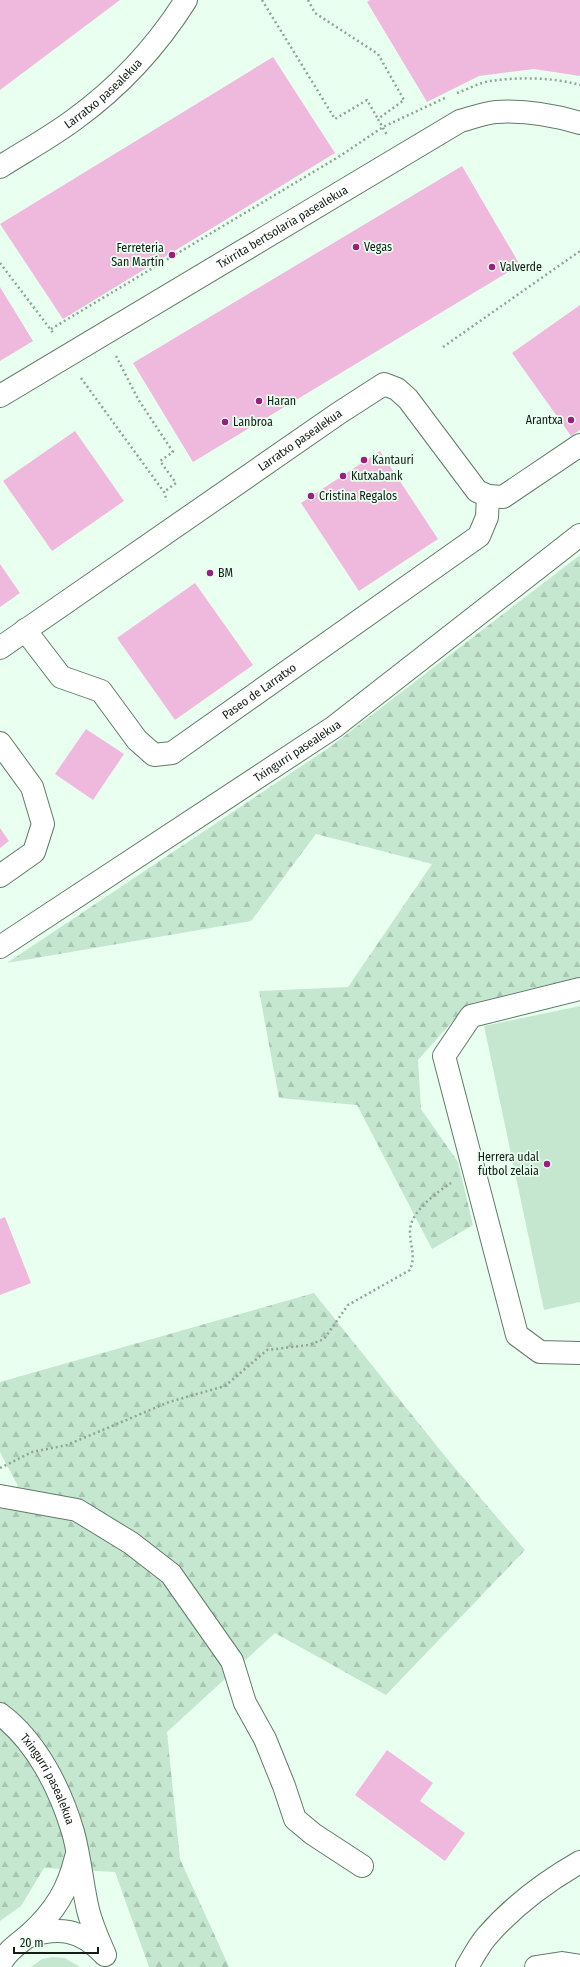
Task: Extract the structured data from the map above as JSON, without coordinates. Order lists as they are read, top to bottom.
{
  "streets": {
    "main road": [
      "Larratxo pasealekua",
      "Txirrita bertsolaria pasealekua",
      "Paseo de Larratxo",
      "Txingurri pasealekua"
    ]
  },
  "crossings": [
    ["Larratxo pasealekua", "Paseo de Larratxo"]
  ],
  "places": [
    "Vegas",
    "Ferreteria San Martín",
    "Valverde",
    "Haran",
    "Arantxa",
    "Lanbroa",
    "Kantauri",
    "Kutxabank",
    "Cristina Regalos",
    "BM",
    "Herrera udal futbol zelaia"
  ],
  "scale_bar": "20 m"
}
